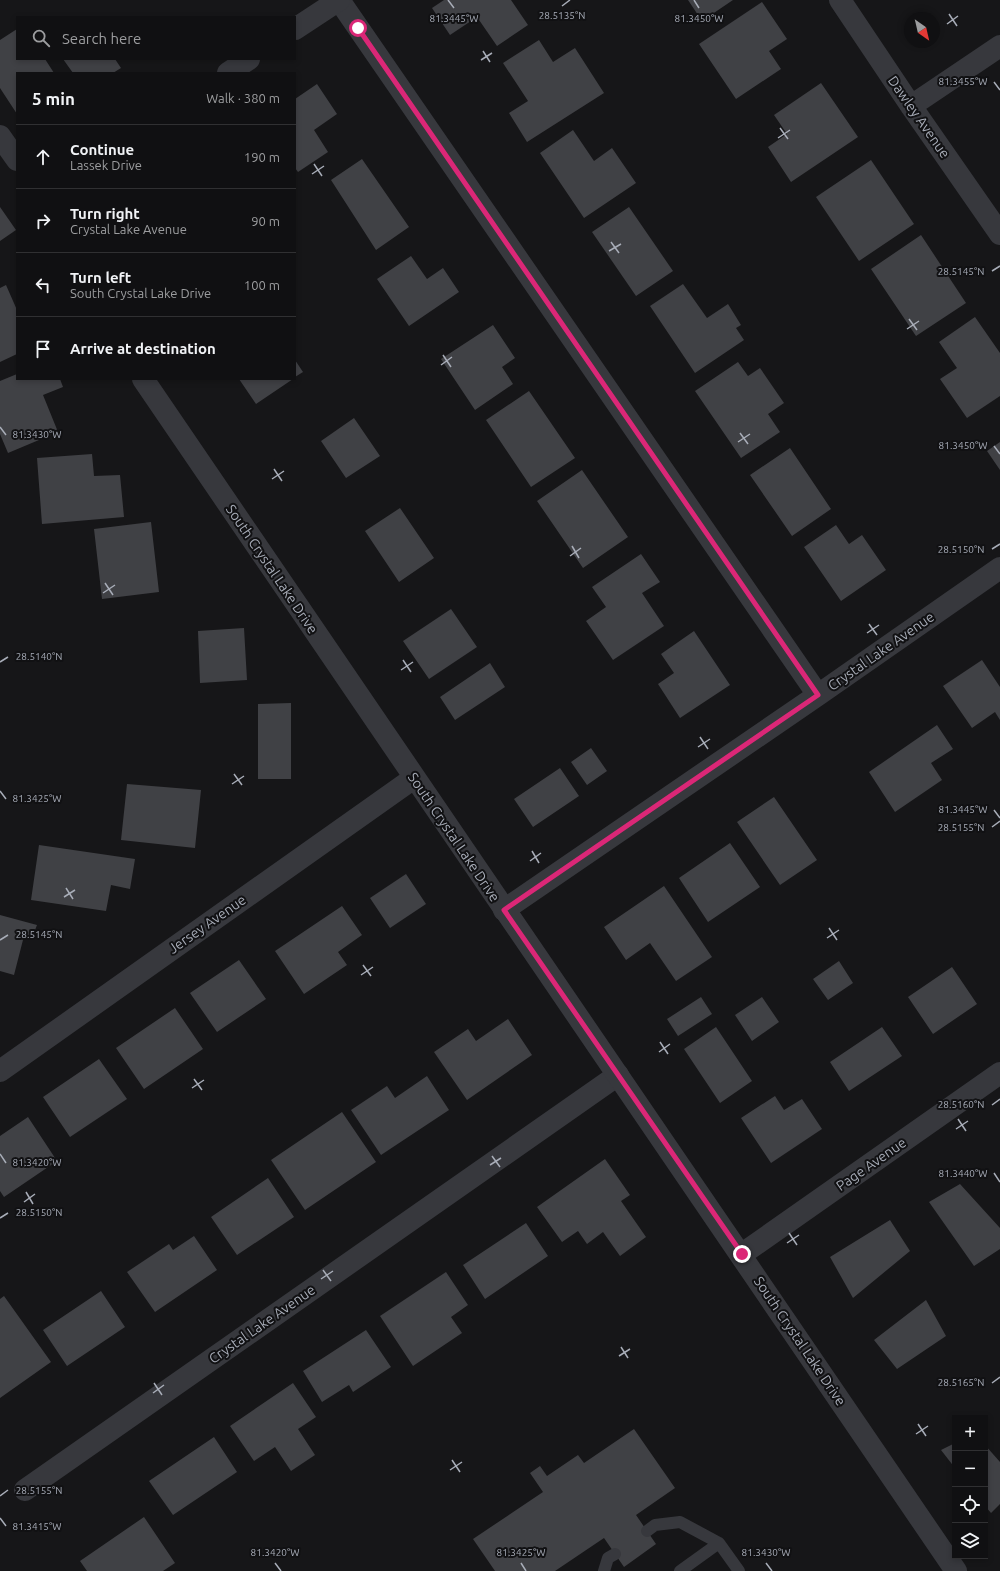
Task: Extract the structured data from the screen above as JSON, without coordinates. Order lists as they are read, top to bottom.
{
  "streets": {
    "street": [
      "Dawley Avenue",
      "South Crystal Lake Drive",
      "Crystal Lake Avenue",
      "Jersey Avenue",
      "Page Avenue"
    ]
  },
  "crossings": [
    ["South Crystal Lake Drive", "Crystal Lake Avenue"],
    ["South Crystal Lake Drive", "Jersey Avenue"],
    ["South Crystal Lake Drive", "Page Avenue"]
  ],
  "north": "bottom right",
  "page": {
    "search": "Search here",
    "heading": ["5 min", "Walk · 380 m"],
    "list": [
      ["Continue", "Lassek Drive", "190 m"],
      ["Turn right", "Crystal Lake Avenue", "90 m"],
      ["Turn left", "South Crystal Lake Drive", "100 m"],
      "Arrive at destination"
    ],
    "map_buttons": ["+", "−"]
  },
  "coordinates": [
    "28.5135°N",
    "81.3445°W",
    "81.3450°W",
    "81.3455°W",
    "28.5145°N",
    "81.3430°W",
    "28.5150°N",
    "28.5140°N",
    "81.3425°W",
    "28.5155°N",
    "28.5160°N",
    "81.3420°W",
    "81.3440°W",
    "28.5165°N",
    "81.3415°W"
  ]
}
